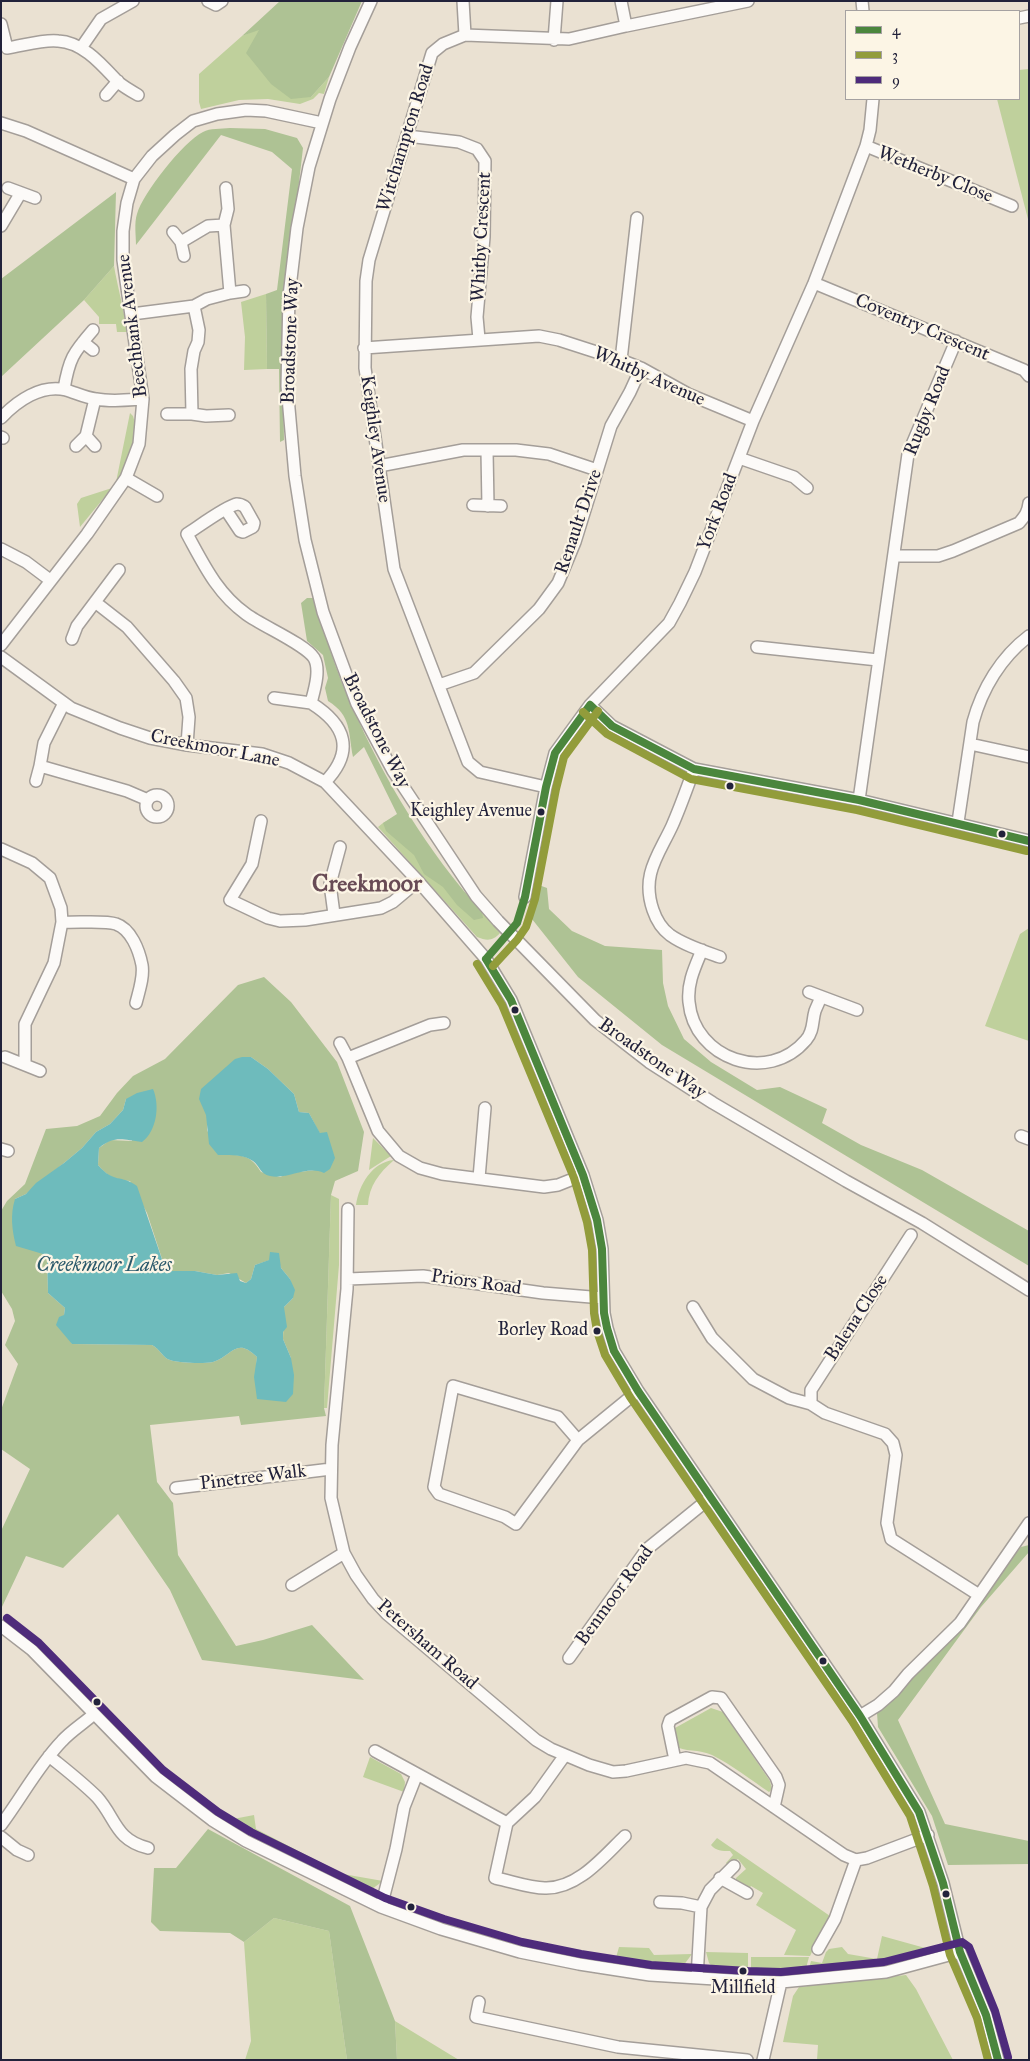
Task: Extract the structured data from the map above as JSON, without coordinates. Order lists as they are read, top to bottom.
{
  "streets": {
    "street": [
      "Witchampton Road",
      "Wetherby Close",
      "Whitby Crescent",
      "Beechbank Avenue",
      "Coventry Crescent",
      "Broadstone Way",
      "Whitby Avenue",
      "Rugby Road",
      "Keighley Avenue",
      "York Road",
      "Renault Drive",
      "Creekmoor Lane",
      "Priors Road",
      "Balena Close",
      "Pinetree Walk",
      "Benmoor Road",
      "Petersham Road"
    ]
  },
  "crossings": [
    ["Witchampton Road", "Whitby Crescent"],
    ["Witchampton Road", "Whitby Avenue"],
    ["Witchampton Road", "Keighley Avenue"],
    ["Wetherby Close", "York Road"],
    ["Whitby Crescent", "Whitby Avenue"],
    ["Beechbank Avenue", "Broadstone Way"],
    ["Coventry Crescent", "Rugby Road"],
    ["Coventry Crescent", "York Road"],
    ["Whitby Avenue", "Keighley Avenue"],
    ["Whitby Avenue", "York Road"],
    ["Whitby Avenue", "Renault Drive"],
    ["Keighley Avenue", "York Road"],
    ["Keighley Avenue", "Renault Drive"],
    ["Creekmoor Lane", "Priors Road"],
    ["Creekmoor Lane", "Benmoor Road"],
    ["Priors Road", "Petersham Road"],
    ["Pinetree Walk", "Petersham Road"]
  ],
  "districts": ["Creekmoor"],
  "water": ["Creekmoor Lakes"],
  "places": ["Keighley Avenue", "Borley Road", "Millfield"],
  "lines": ["transit line 4", "transit line 3", "transit line 9"],
  "legend": ["4", "3", "9"]
}
